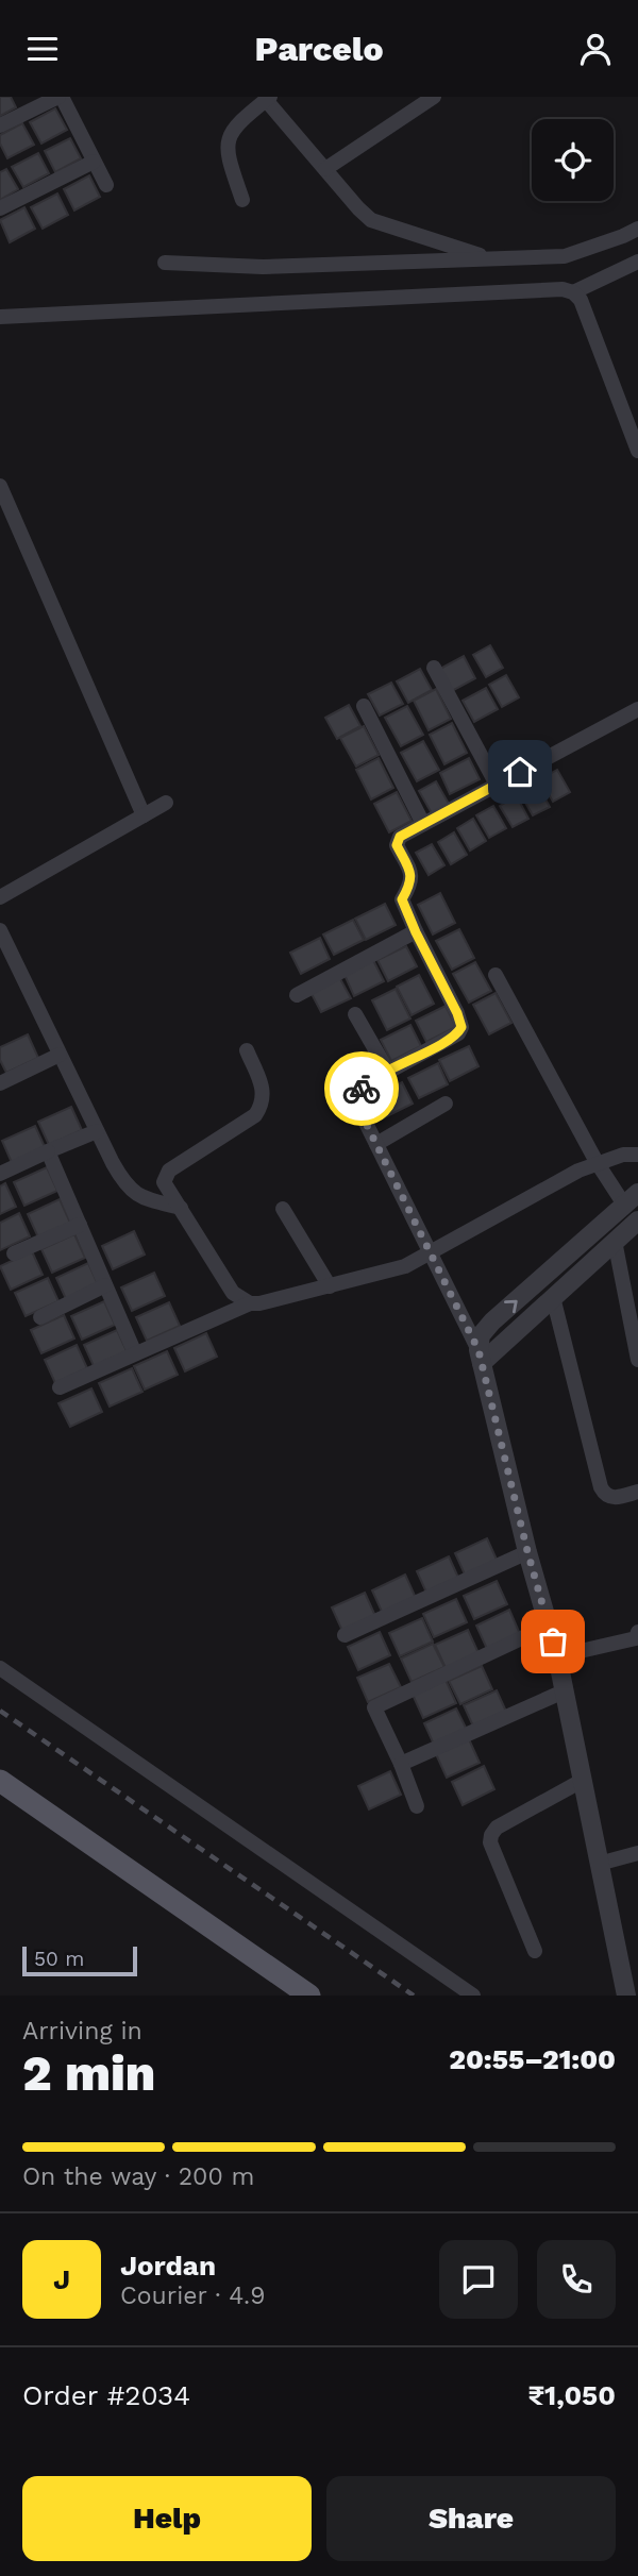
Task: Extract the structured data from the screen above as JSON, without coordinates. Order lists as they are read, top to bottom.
{
  "scale_bar": "50 m",
  "page": {
    "header": "Parcelo",
    "scale": "50 m",
    "heading": ["2 min", "Arriving in", "20:55–21:00"],
    "panel": [
      "Jordan",
      "Courier · 4.9",
      "Order #2034",
      "₹1,050"
    ],
    "bar": "On the way · 200 m",
    "round": "J",
    "buttons": ["Help", "Share"]
  }
}
